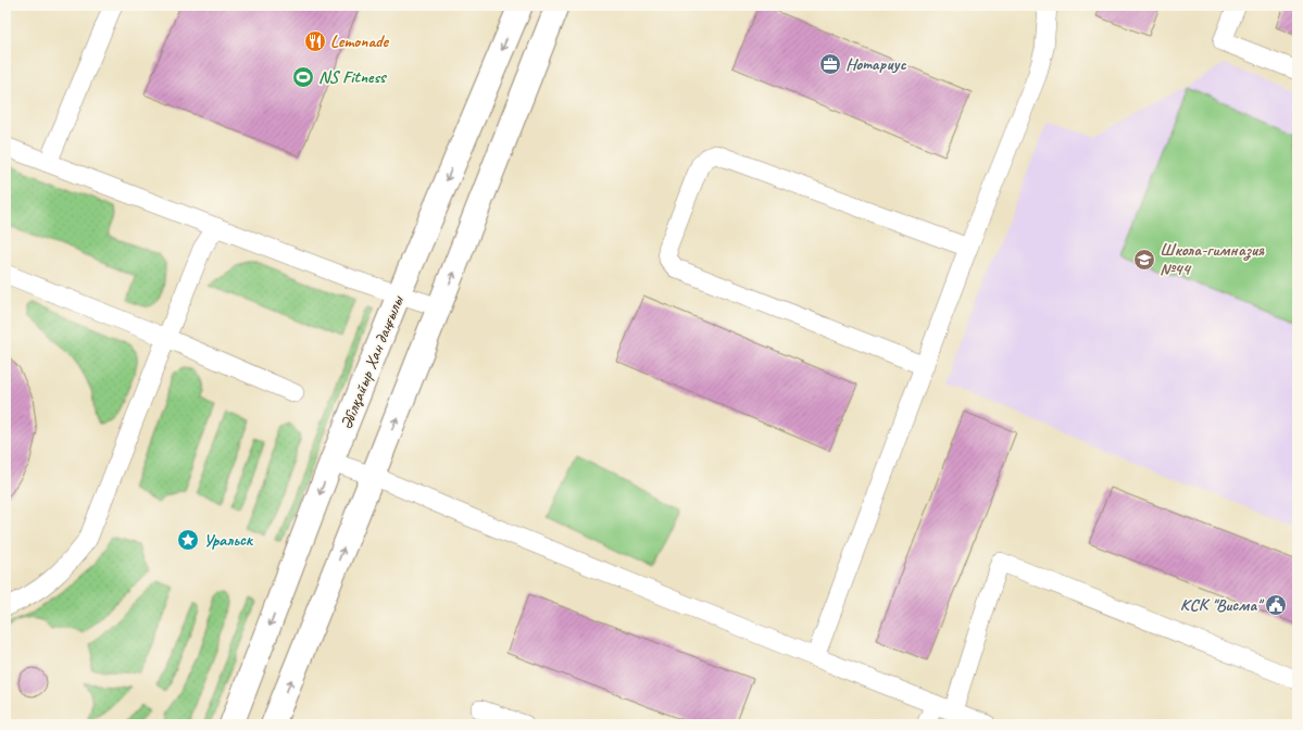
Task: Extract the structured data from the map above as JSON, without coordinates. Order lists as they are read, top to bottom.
{
  "streets": {
    "main road": ["Әбілқайыр Хан даңғылы"]
  },
  "places": {
    "restaurant": ["Lemonade"],
    "office": ["Нотариус"],
    "sports": ["NS Fitness"],
    "school or university": ["Школа-гимназия №44"],
    "place": ["Уральск"],
    "public building": ["КСК \"Висма\""]
  }
}
